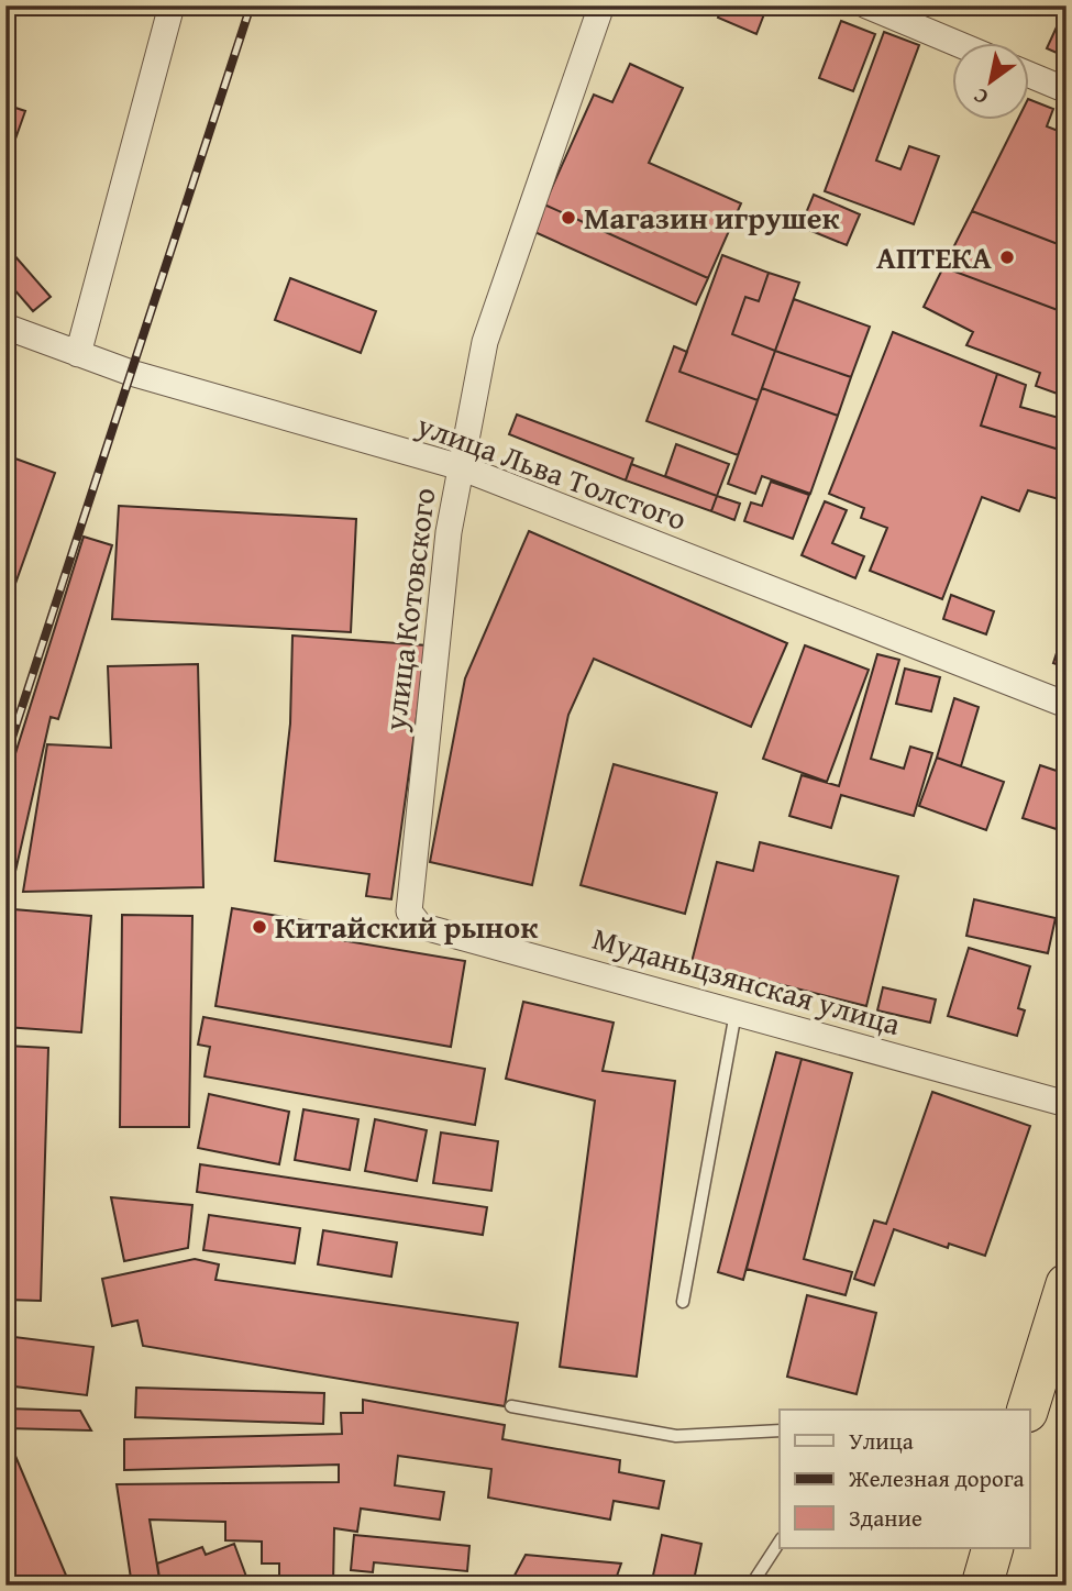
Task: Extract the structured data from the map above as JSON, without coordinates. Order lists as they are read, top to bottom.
{
  "streets": {
    "street": ["улица Льва Толстого", "улица Котовского", "Муданьцзянская улица"]
  },
  "crossings": [
    ["улица Льва Толстого", "улица Котовского"],
    ["улица Котовского", "Муданьцзянская улица"]
  ],
  "places": ["Магазин игрушек", "АПТЕКА", "Китайский рынок"],
  "legend": ["Улица", "Железная дорога", "Здание"],
  "north": "bottom left"
}
